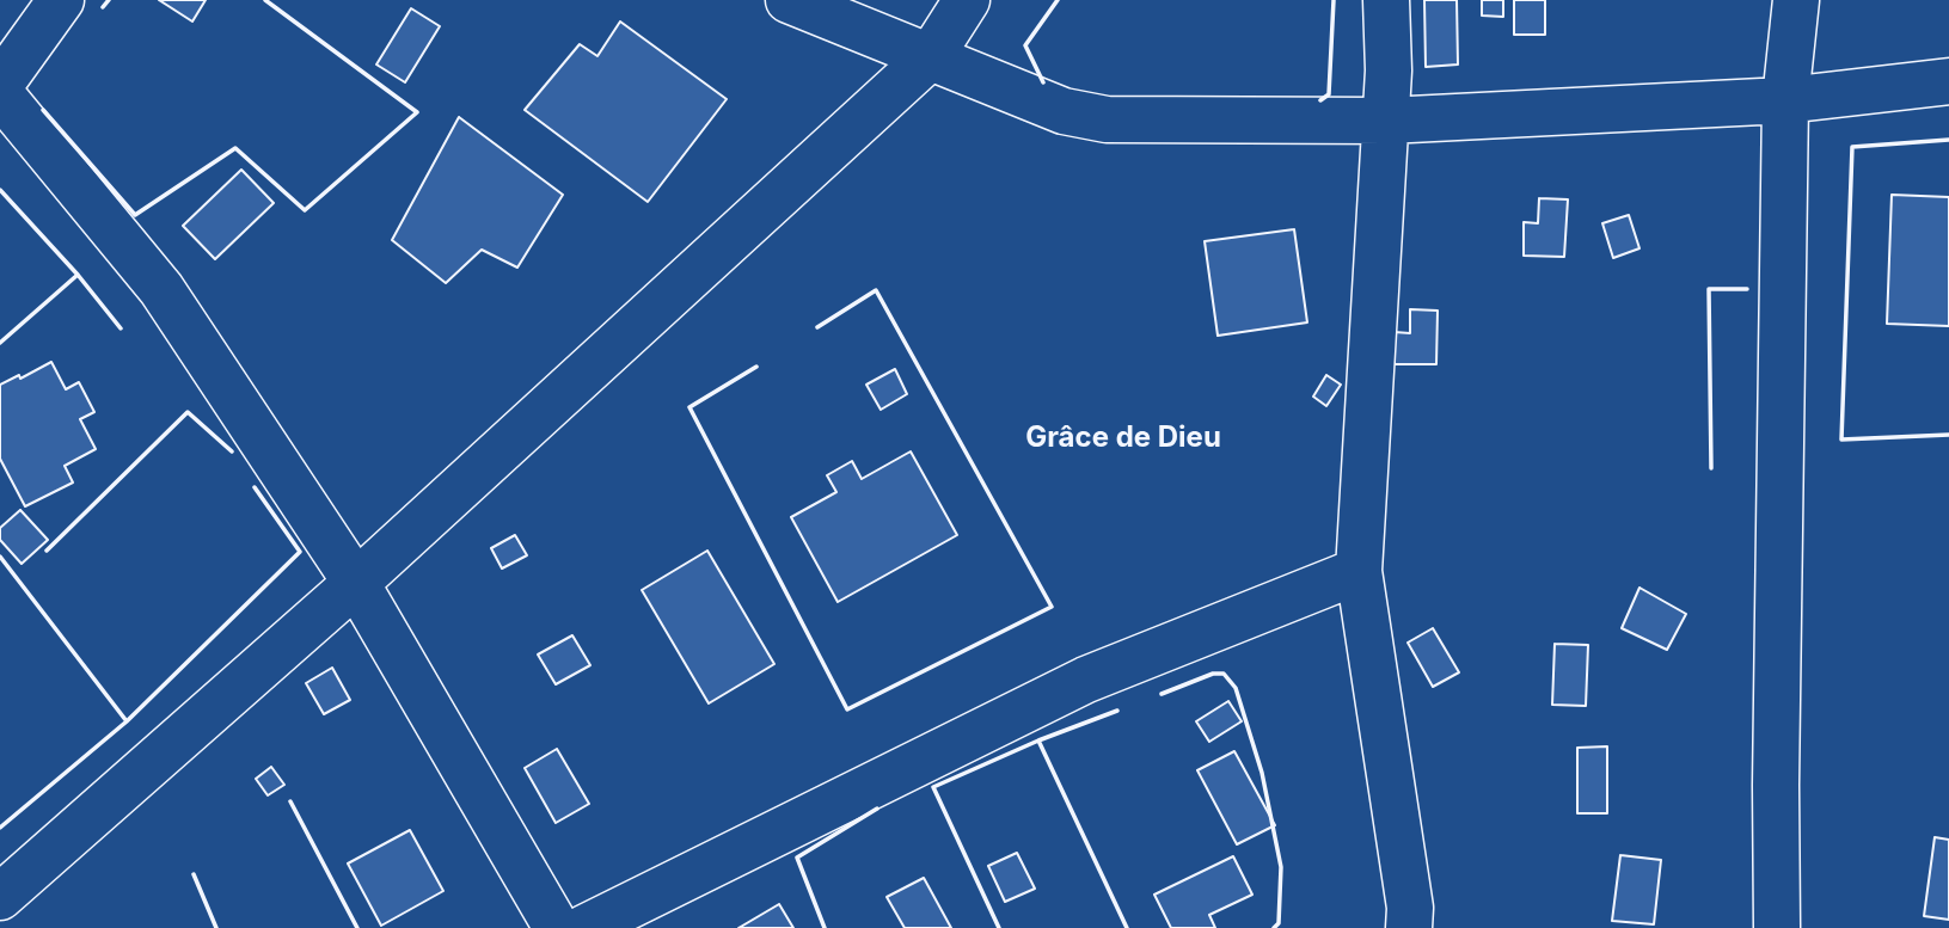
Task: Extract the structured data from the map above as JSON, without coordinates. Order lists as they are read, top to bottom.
{
  "districts": ["Grâce de Dieu"]
}
